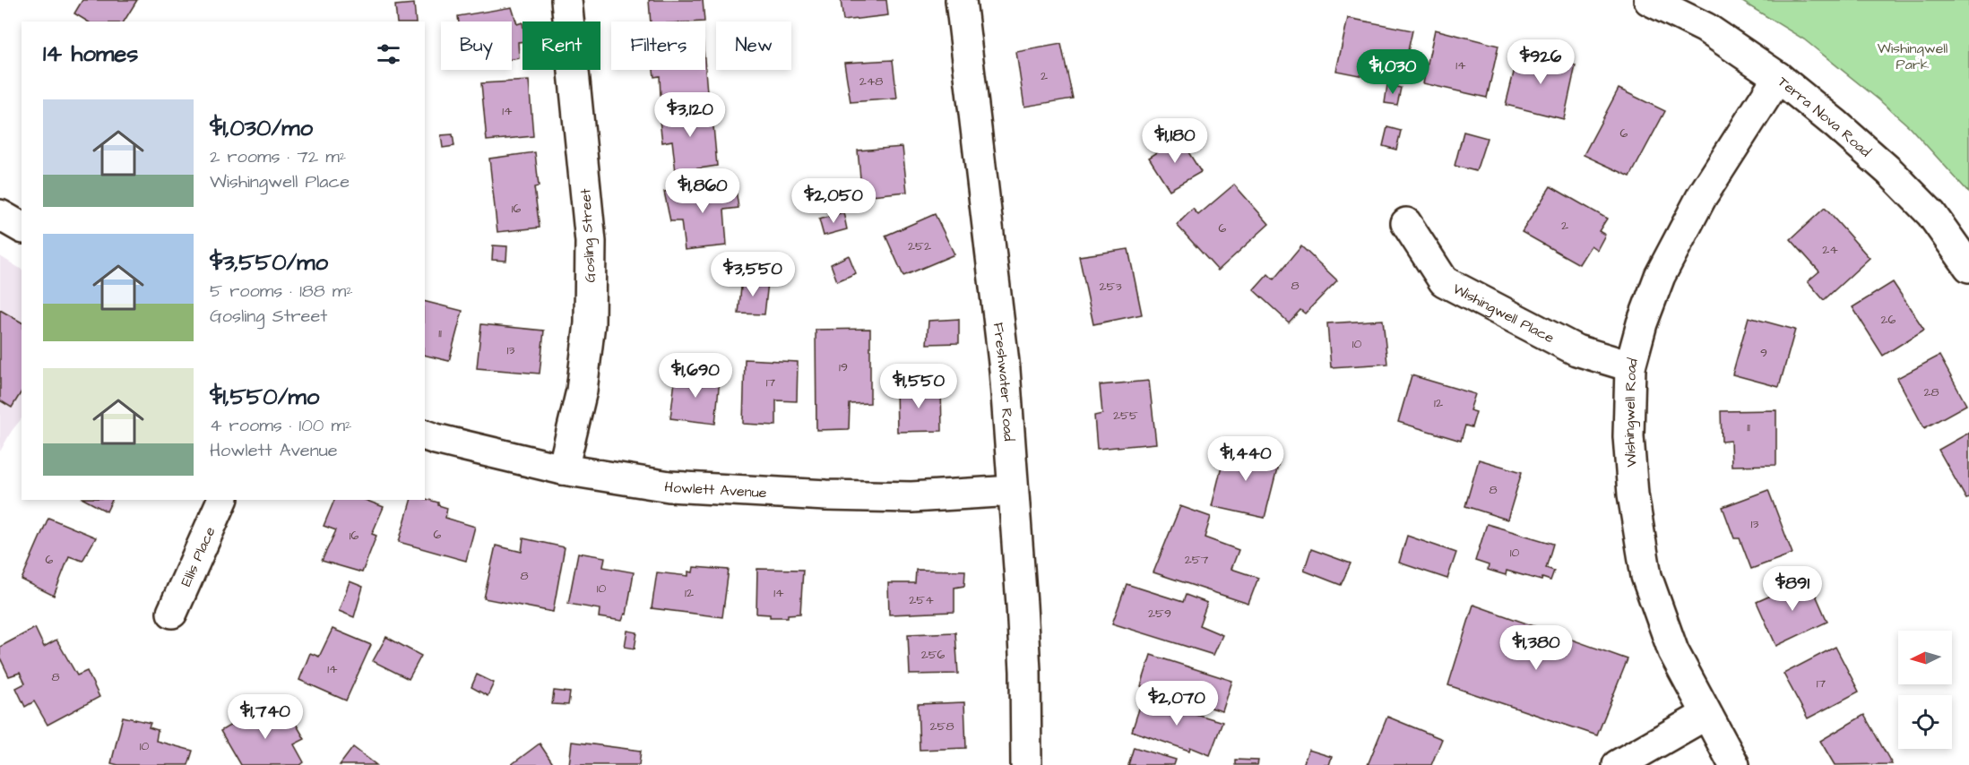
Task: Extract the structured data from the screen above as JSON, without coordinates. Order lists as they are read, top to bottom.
{
  "streets": {
    "street": [
      "Terra Nova Road",
      "Gosling Street",
      "Wishingwell Place",
      "Freshwater Road",
      "Wishingwell Road",
      "Howlett Avenue",
      "Ellis Place"
    ]
  },
  "crossings": [
    ["Terra Nova Road", "Wishingwell Road"],
    ["Gosling Street", "Howlett Avenue"],
    ["Wishingwell Place", "Wishingwell Road"],
    ["Freshwater Road", "Howlett Avenue"]
  ],
  "parks": ["Wishingwell Park"],
  "house_numbers": [
    "14",
    "2",
    "248",
    "14",
    "6",
    "16",
    "2",
    "6",
    "252",
    "24",
    "8",
    "253",
    "26",
    "11",
    "10",
    "13",
    "9",
    "19",
    "17",
    "28",
    "12",
    "255",
    "11",
    "8",
    "13",
    "6",
    "16",
    "10",
    "6",
    "257",
    "8",
    "10",
    "12",
    "14",
    "254",
    "259",
    "256",
    "14",
    "8",
    "17",
    "258",
    "10"
  ],
  "north": "left",
  "page": {
    "chip": [
      "Buy",
      "Rent",
      "Filters",
      "New"
    ],
    "heading": "14 homes",
    "price": [
      "$926",
      "$1,030",
      "$3,120",
      "$1,180",
      "$1,860",
      "$2,050",
      "$3,550",
      "$1,690",
      "$1,550",
      "$1,440",
      "$891",
      "$1,380",
      "$2,070",
      "$1,740"
    ],
    "list": [
      {
        "name": "$1,030/mo",
        "note": "2 rooms · 72 m² · Wishingwell Place"
      },
      {
        "name": "$3,550/mo",
        "note": "5 rooms · 188 m² · Gosling Street"
      },
      {
        "name": "$1,550/mo",
        "note": "4 rooms · 100 m² · Howlett Avenue"
      }
    ]
  }
}
